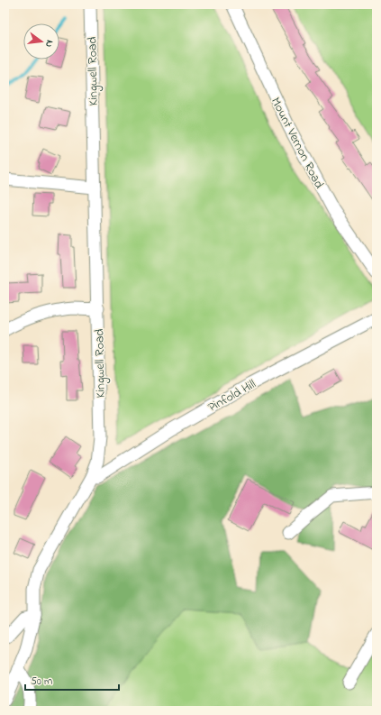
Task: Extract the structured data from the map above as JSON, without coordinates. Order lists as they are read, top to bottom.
{
  "streets": {
    "street": ["Kingwell Road", "Mount Vernon Road", "Pinfold Hill"]
  },
  "crossings": [
    ["Kingwell Road", "Pinfold Hill"]
  ],
  "scale_bar": "50 m",
  "north": "right"
}
